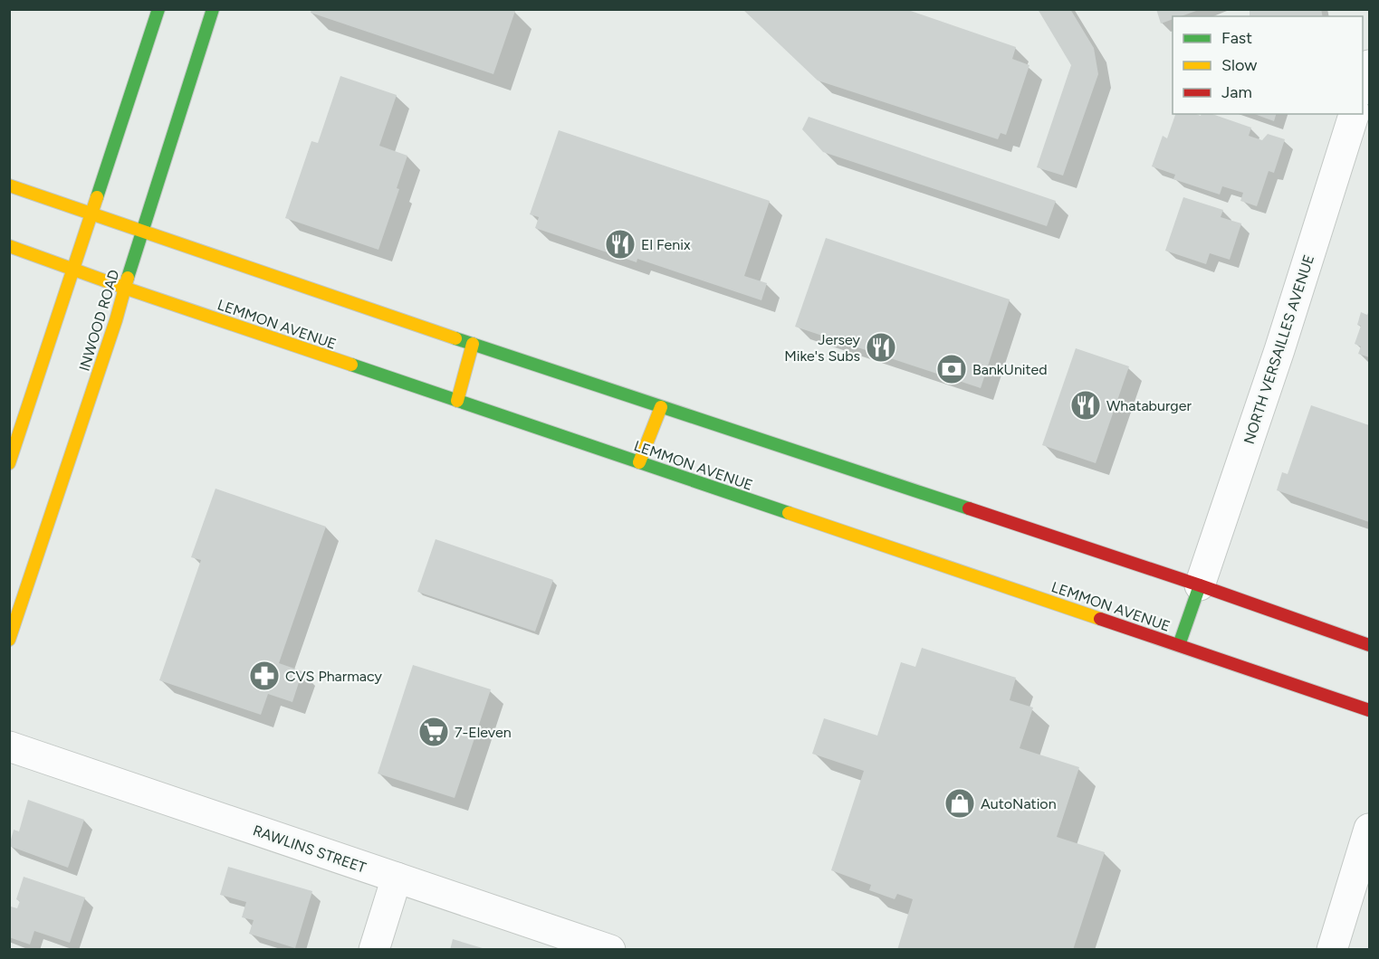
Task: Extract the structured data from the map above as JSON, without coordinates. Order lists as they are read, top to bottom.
{
  "streets": {
    "main road": ["INWOOD ROAD", "LEMMON AVENUE"],
    "street": ["NORTH VERSAILLES AVENUE", "RAWLINS STREET"]
  },
  "crossings": [
    ["INWOOD ROAD", "LEMMON AVENUE"]
  ],
  "places": {
    "restaurant": ["El Fenix", "Jersey Mike's Subs", "Whataburger"],
    "bank": ["BankUnited"],
    "pharmacy": ["CVS Pharmacy"],
    "supermarket": ["7-Eleven"],
    "shop": ["AutoNation"]
  },
  "legend": ["Fast", "Slow", "Jam"]
}
